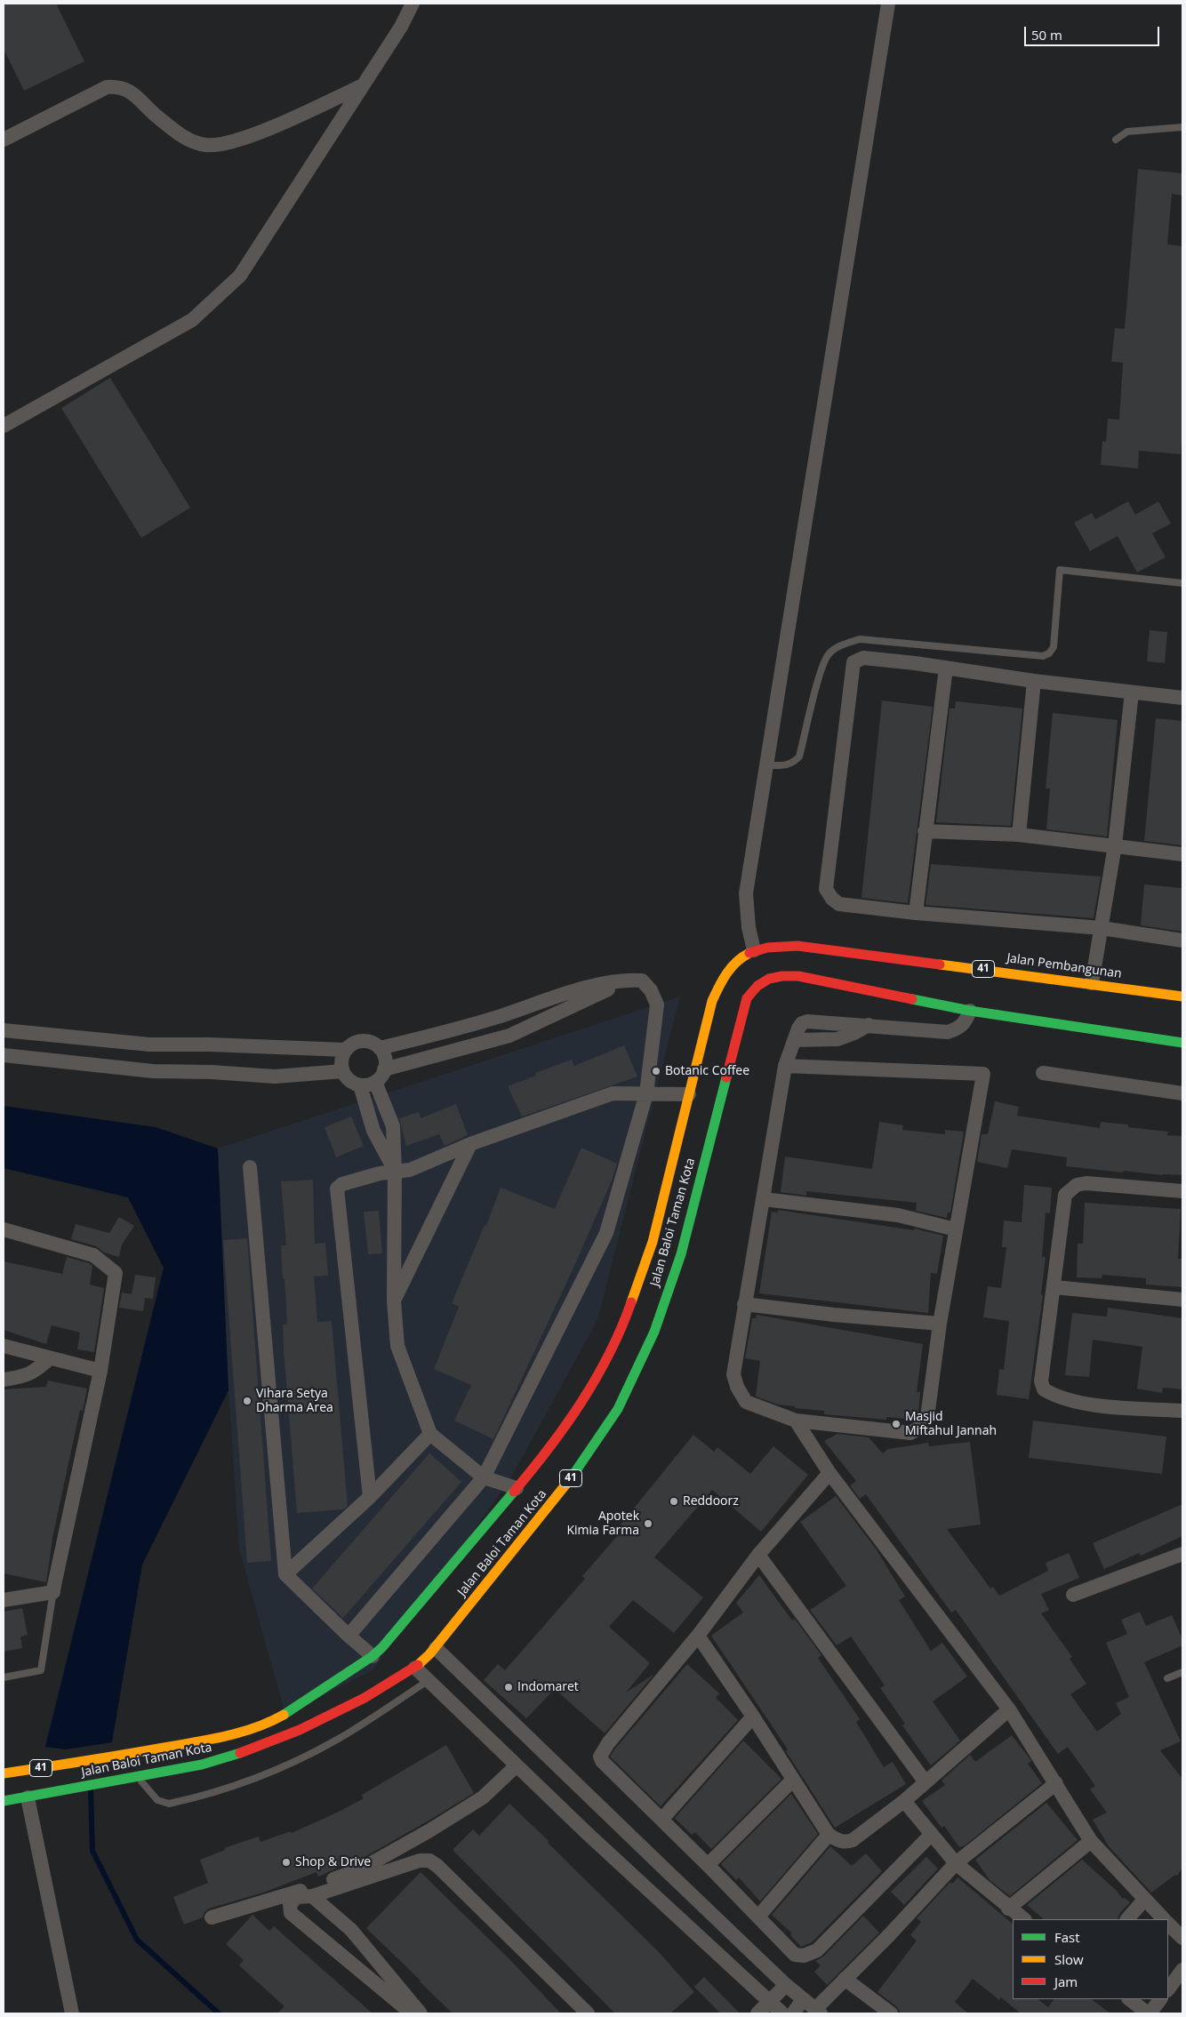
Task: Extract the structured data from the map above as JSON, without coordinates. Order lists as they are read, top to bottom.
{
  "streets": {
    "highway": ["Jalan Pembangunan", "41", "Jalan Baloi Taman Kota"]
  },
  "crossings": [
    ["Jalan Pembangunan", "Jalan Baloi Taman Kota"],
    ["41", "Jalan Baloi Taman Kota"]
  ],
  "places": [
    "Botanic Coffee",
    "Vihara Setya Dharma Area",
    "Masjid Miftahul Jannah",
    "Reddoorz",
    "Apotek Kimia Farma",
    "Indomaret",
    "Shop & Drive"
  ],
  "legend": ["Fast", "Slow", "Jam"],
  "scale_bar": "50 m"
}
